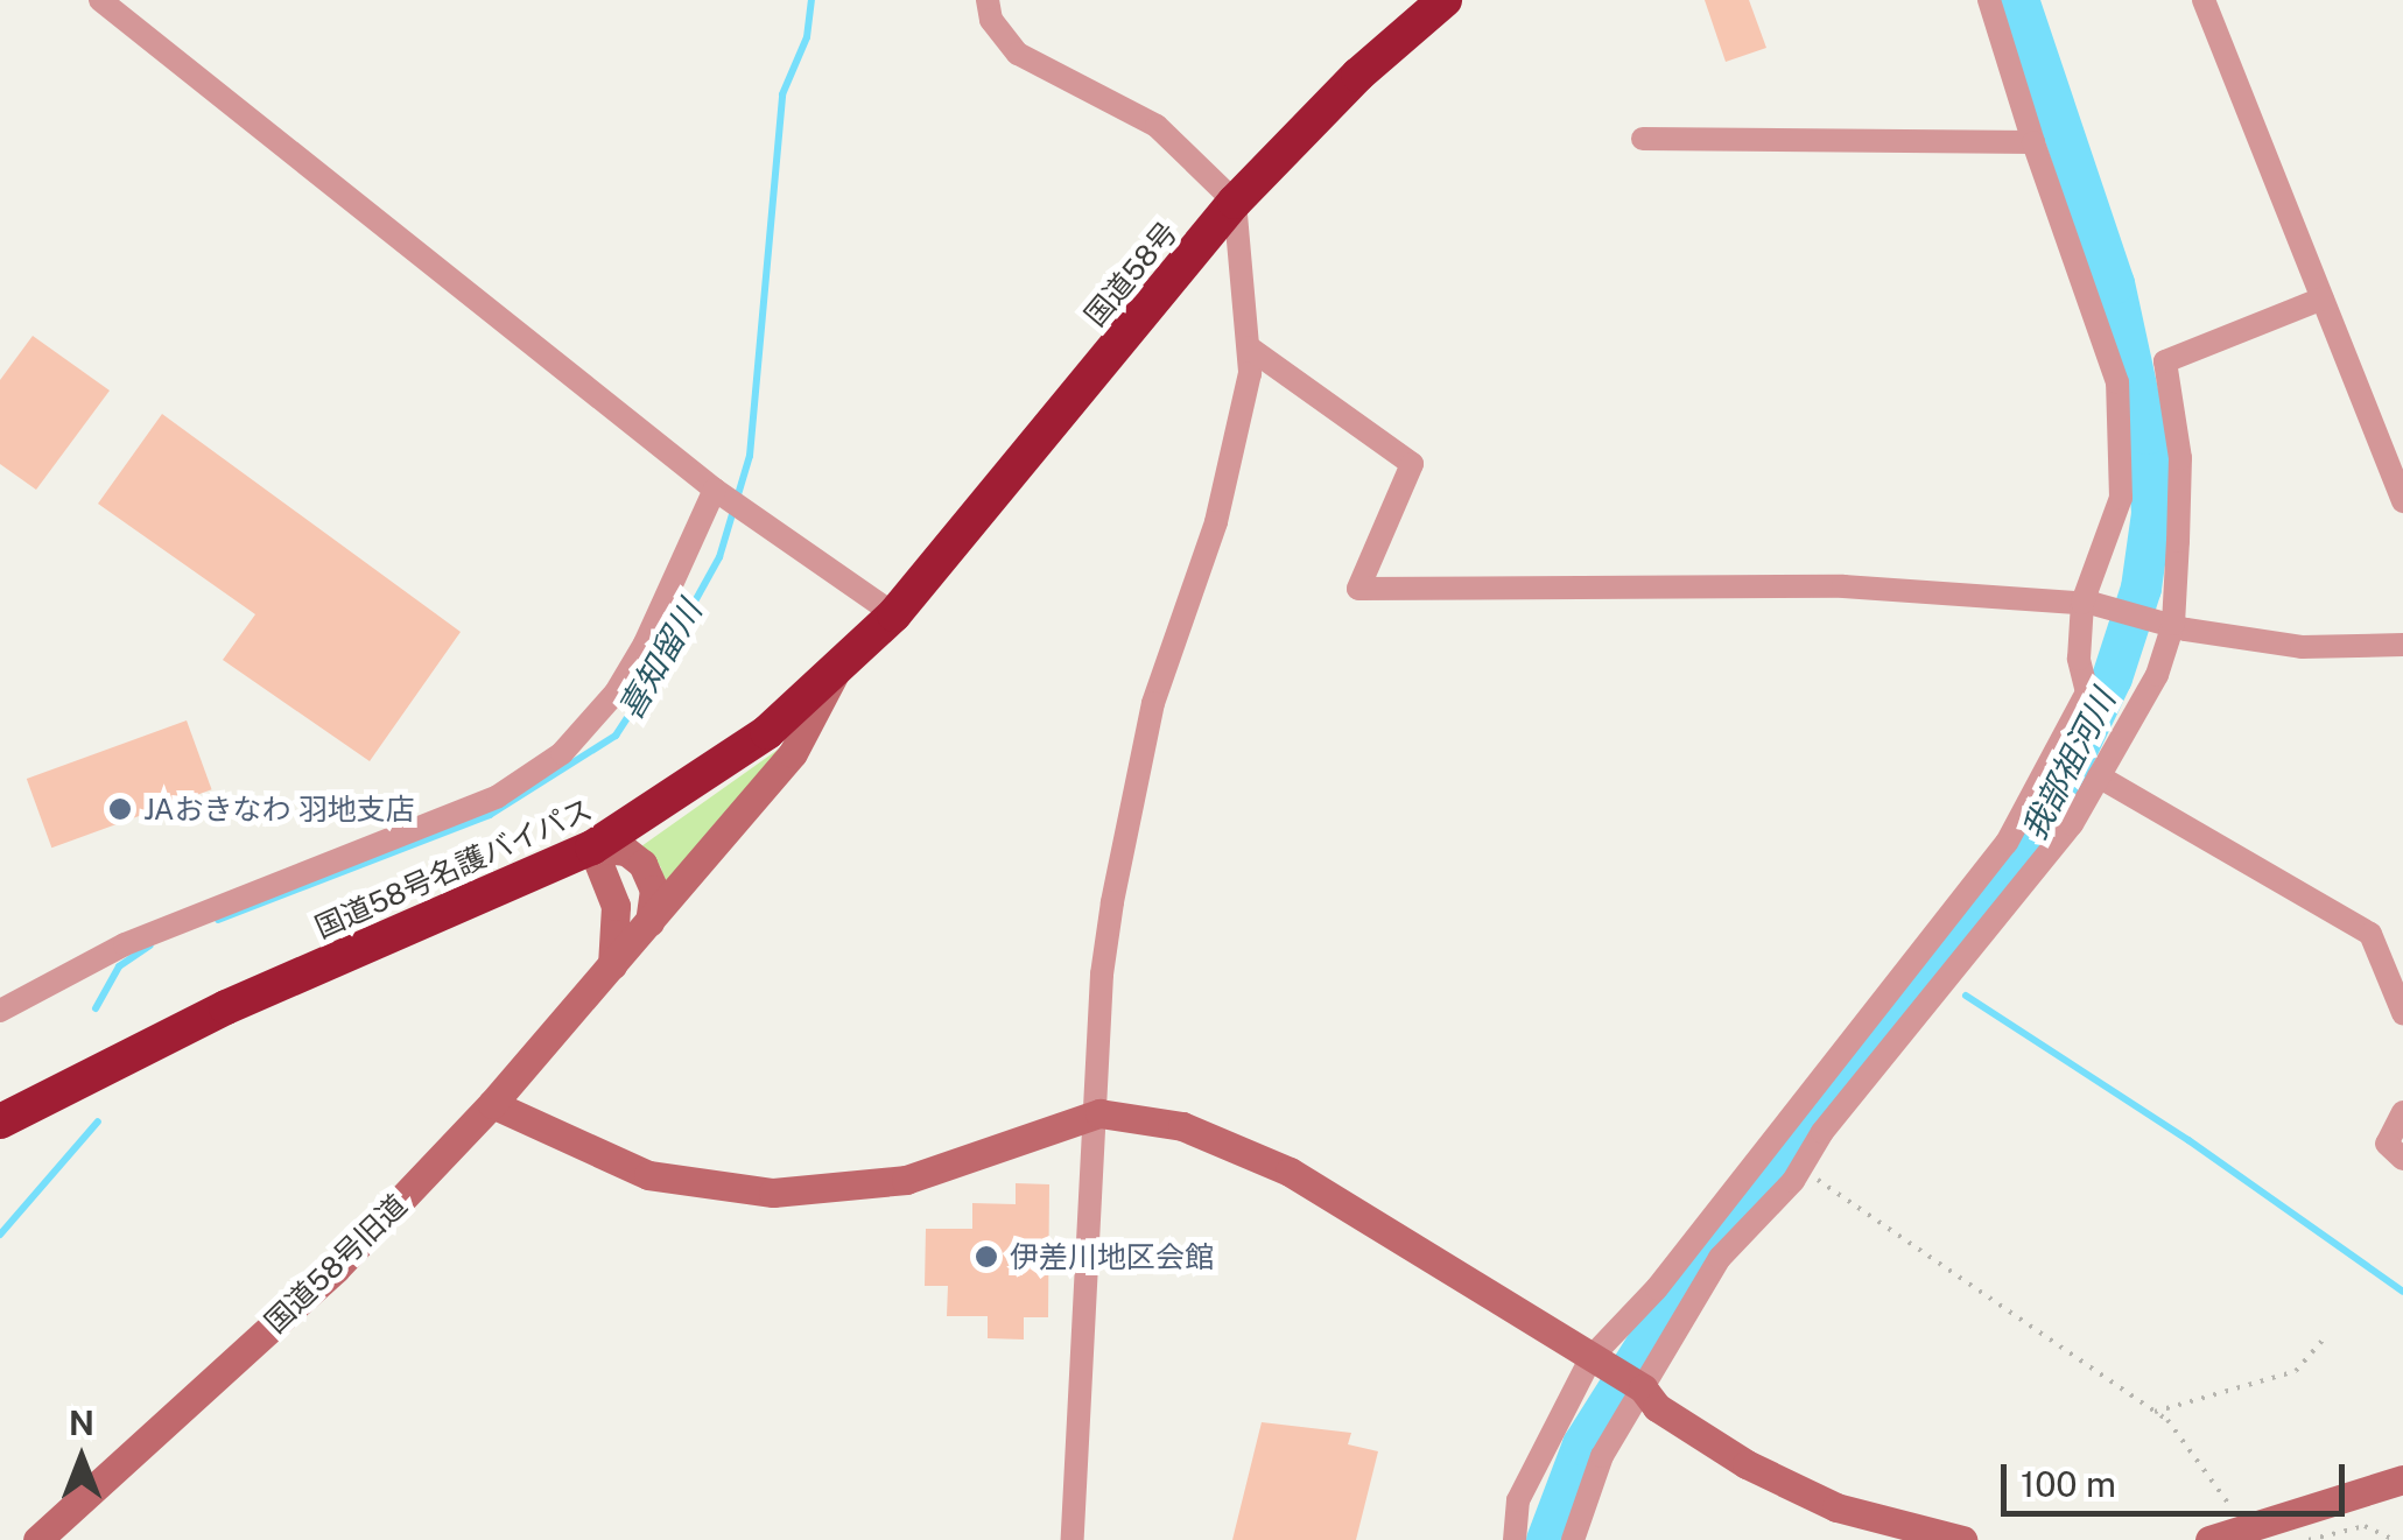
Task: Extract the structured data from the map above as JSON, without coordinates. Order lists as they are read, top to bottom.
{
  "streets": {
    "highway": ["国道58号", "国道58号名護バイパス"],
    "street": ["国道58号旧道"]
  },
  "crossings": [
    ["国道58号", "国道58号名護バイパス"],
    ["国道58号名護バイパス", "国道58号旧道"]
  ],
  "water": ["喜知留川", "我部祖河川"],
  "places": ["JAおきなわ 羽地支店", "伊差川地区会館"],
  "scale_bar": "100 m",
  "north": "top"
}
